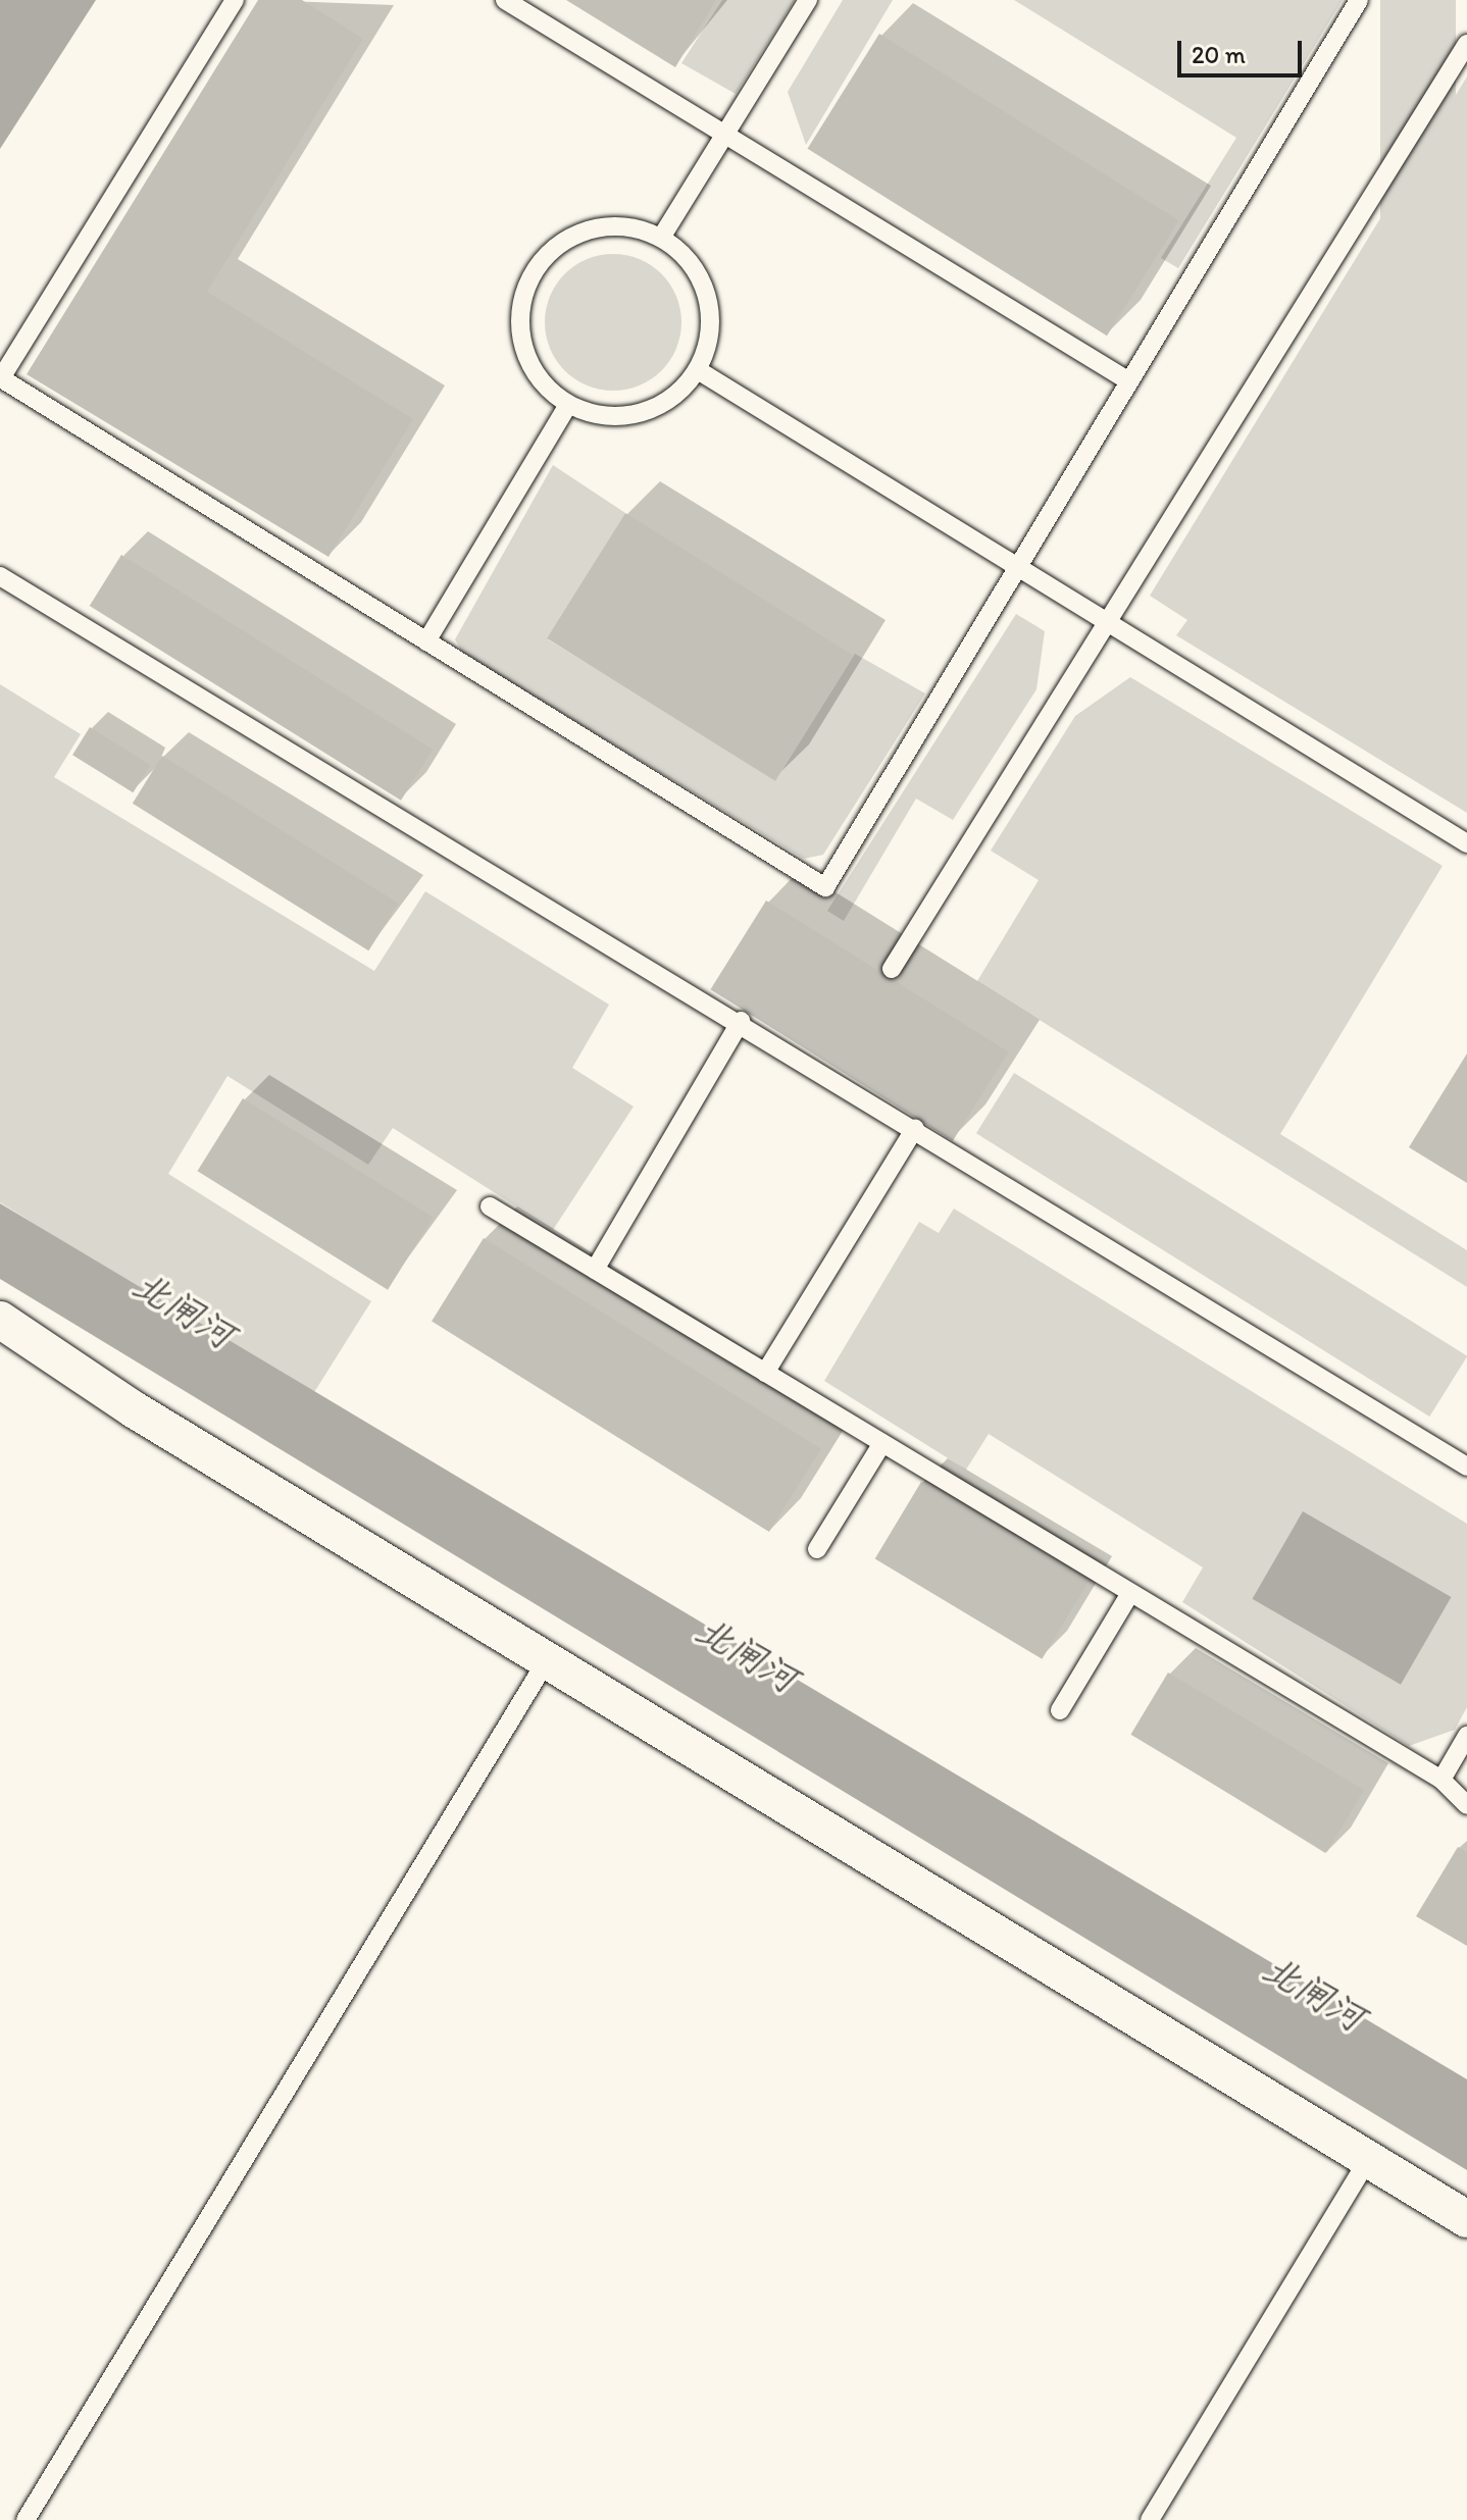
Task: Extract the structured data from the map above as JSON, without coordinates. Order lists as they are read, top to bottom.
{
  "water": ["北闸河"],
  "scale_bar": "20 m"
}
